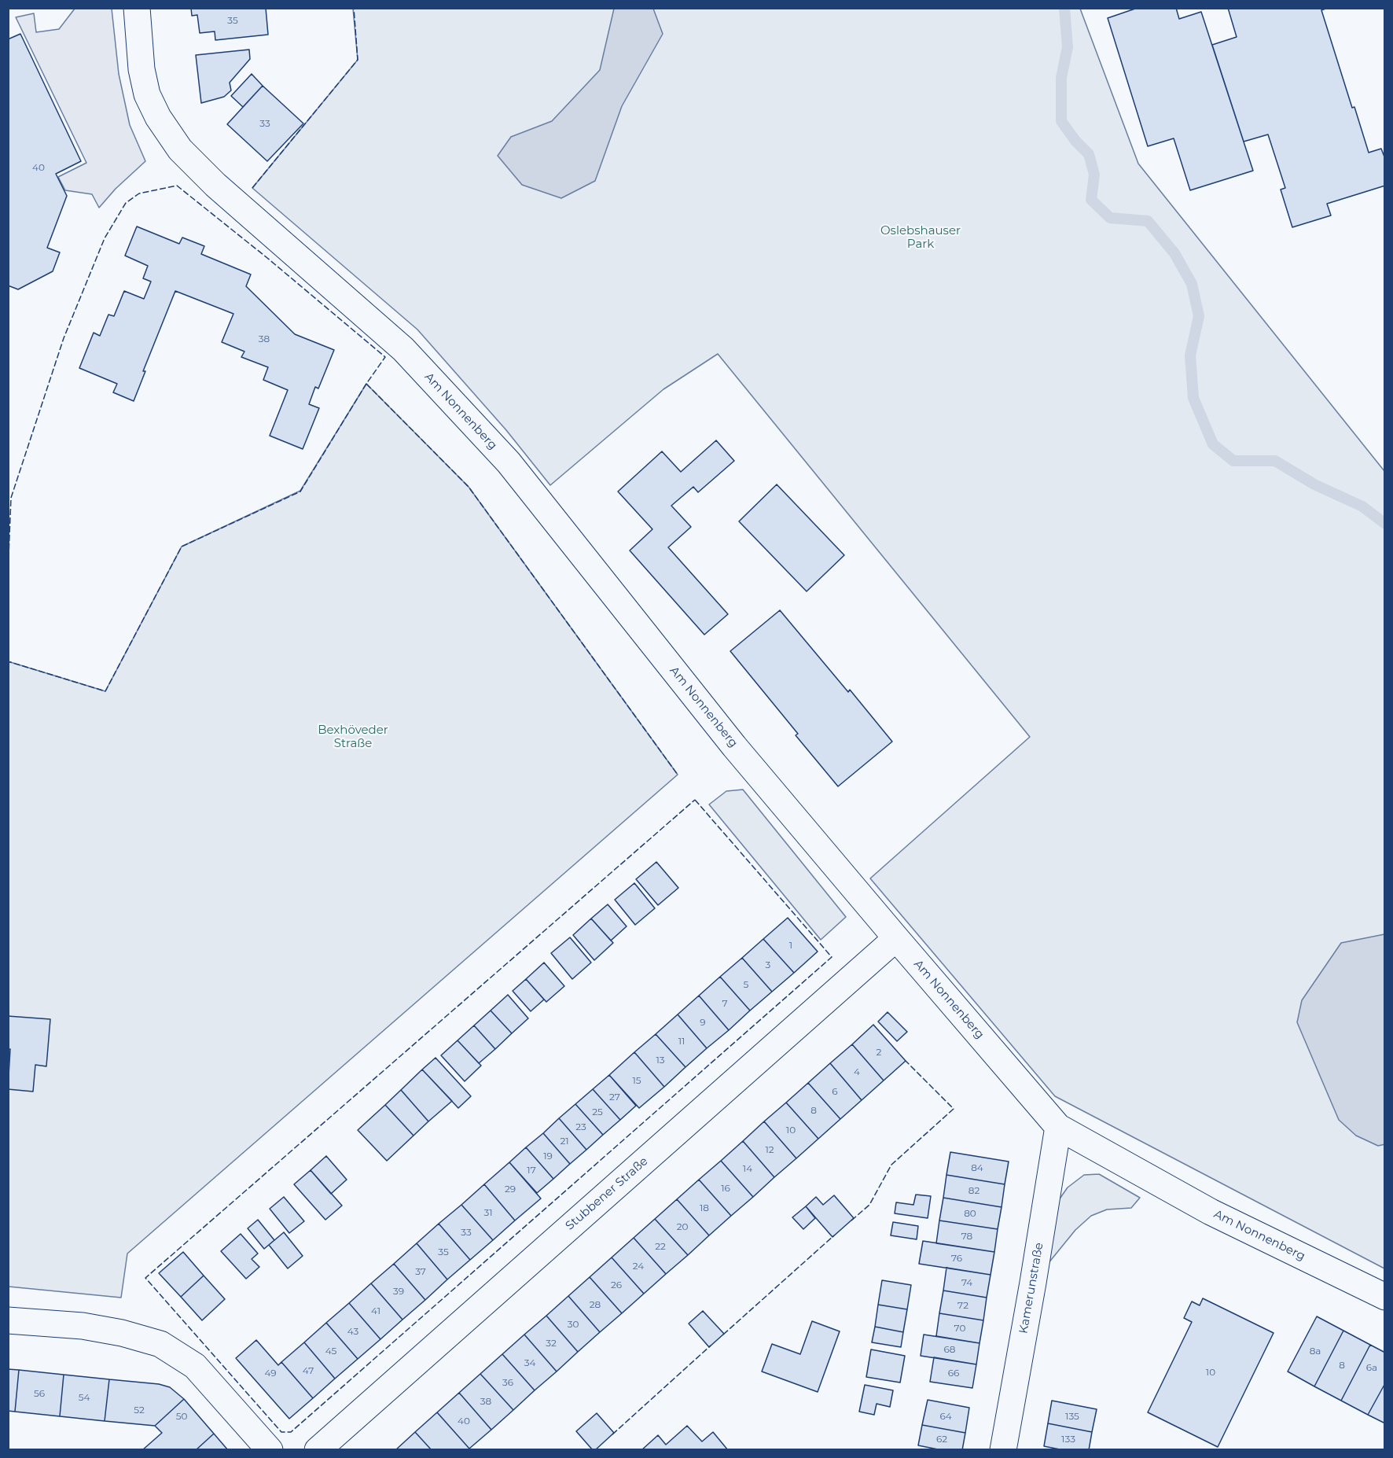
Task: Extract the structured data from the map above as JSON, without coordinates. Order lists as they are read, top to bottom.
{
  "streets": {
    "street": ["Am Nonnenberg", "Stubbener Straße", "Kamerunstraße"]
  },
  "crossings": [
    ["Am Nonnenberg", "Stubbener Straße"],
    ["Am Nonnenberg", "Kamerunstraße"]
  ],
  "parks": ["Oslebshauser Park", "Bexhöveder Straße"],
  "house_numbers": [
    "35",
    "33",
    "40",
    "38",
    "1",
    "3",
    "5",
    "7",
    "9",
    "11",
    "2",
    "13",
    "4",
    "15",
    "6",
    "27",
    "8",
    "25",
    "23",
    "10",
    "21",
    "12",
    "19",
    "84",
    "14",
    "17",
    "16",
    "29",
    "82",
    "18",
    "31",
    "80",
    "20",
    "33",
    "78",
    "22",
    "35",
    "76",
    "24",
    "37",
    "74",
    "26",
    "39",
    "28",
    "72",
    "41",
    "30",
    "70",
    "43",
    "32",
    "68",
    "45",
    "8a",
    "34",
    "8",
    "6a",
    "47",
    "10",
    "49",
    "66",
    "36",
    "56",
    "54",
    "38",
    "52",
    "50",
    "64",
    "135",
    "40",
    "62",
    "133"
  ]
}
